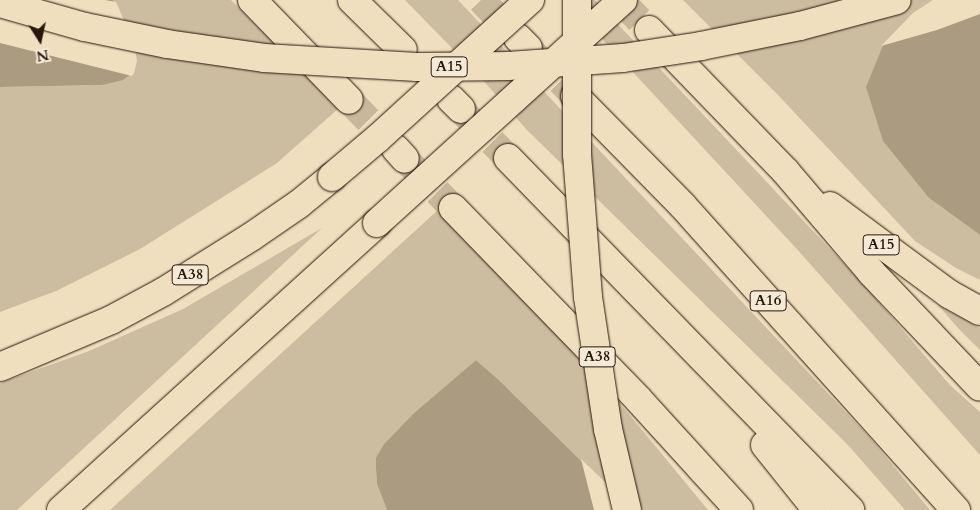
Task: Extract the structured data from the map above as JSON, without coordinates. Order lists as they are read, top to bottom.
{
  "streets": {
    "highway": ["A15", "A38", "A16"]
  },
  "crossings": [
    ["A15", "A38"]
  ],
  "north": "bottom"
}
